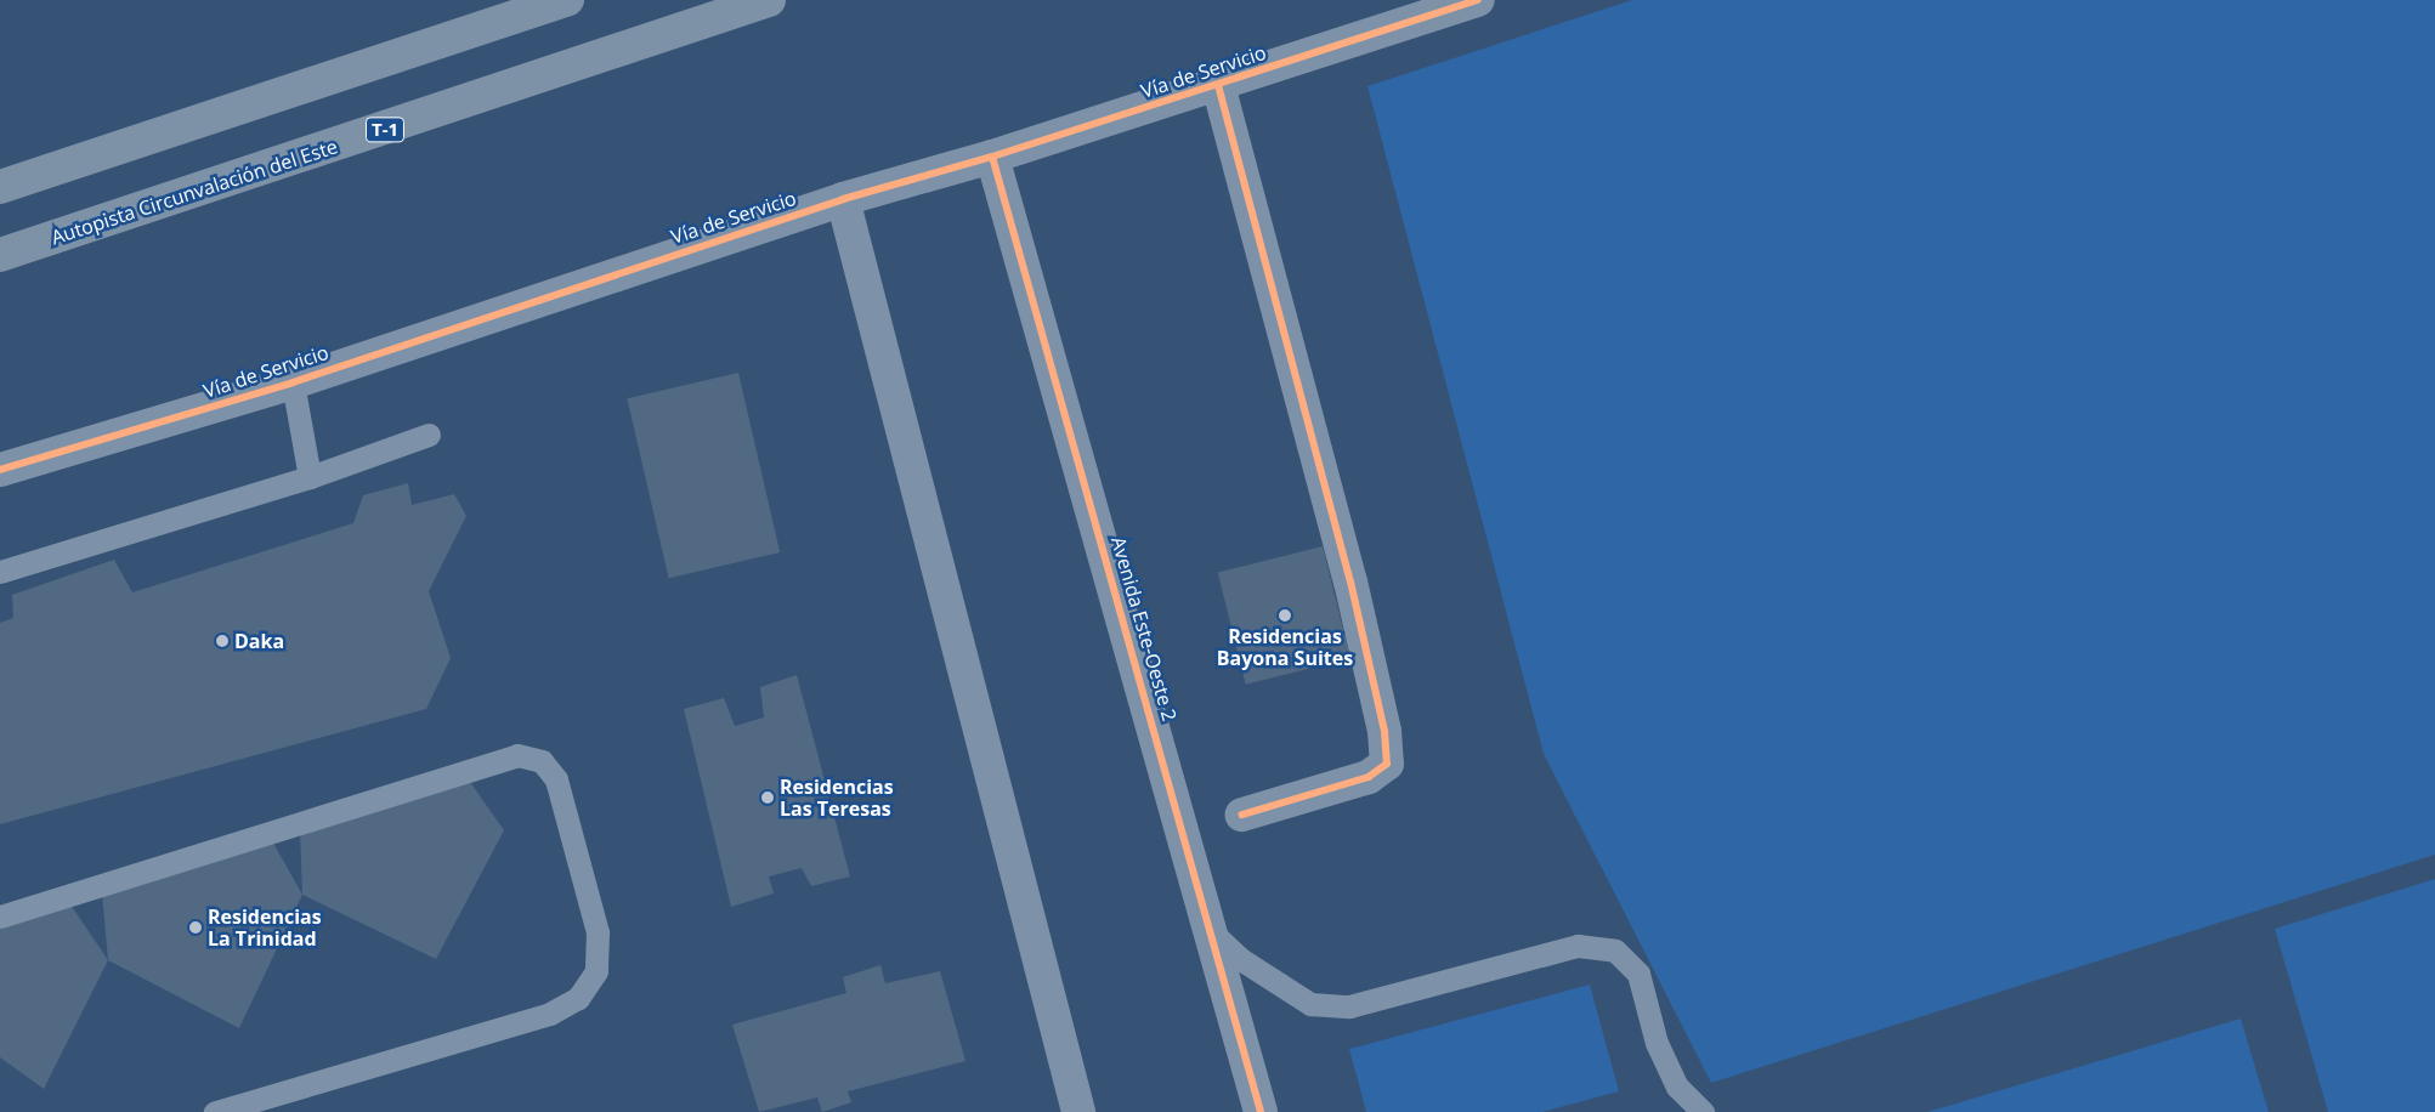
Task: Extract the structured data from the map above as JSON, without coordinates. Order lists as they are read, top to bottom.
{
  "streets": {
    "highway": ["T-1", "Autopista Circunvalación del Este"],
    "street": ["Vía de Servicio", "Avenida Este-Oeste 2"]
  },
  "crossings": [
    ["Vía de Servicio", "Avenida Este-Oeste 2"]
  ],
  "places": [
    "Residencias Bayona Suites",
    "Daka",
    "Residencias Las Teresas",
    "Residencias La Trinidad"
  ]
}
